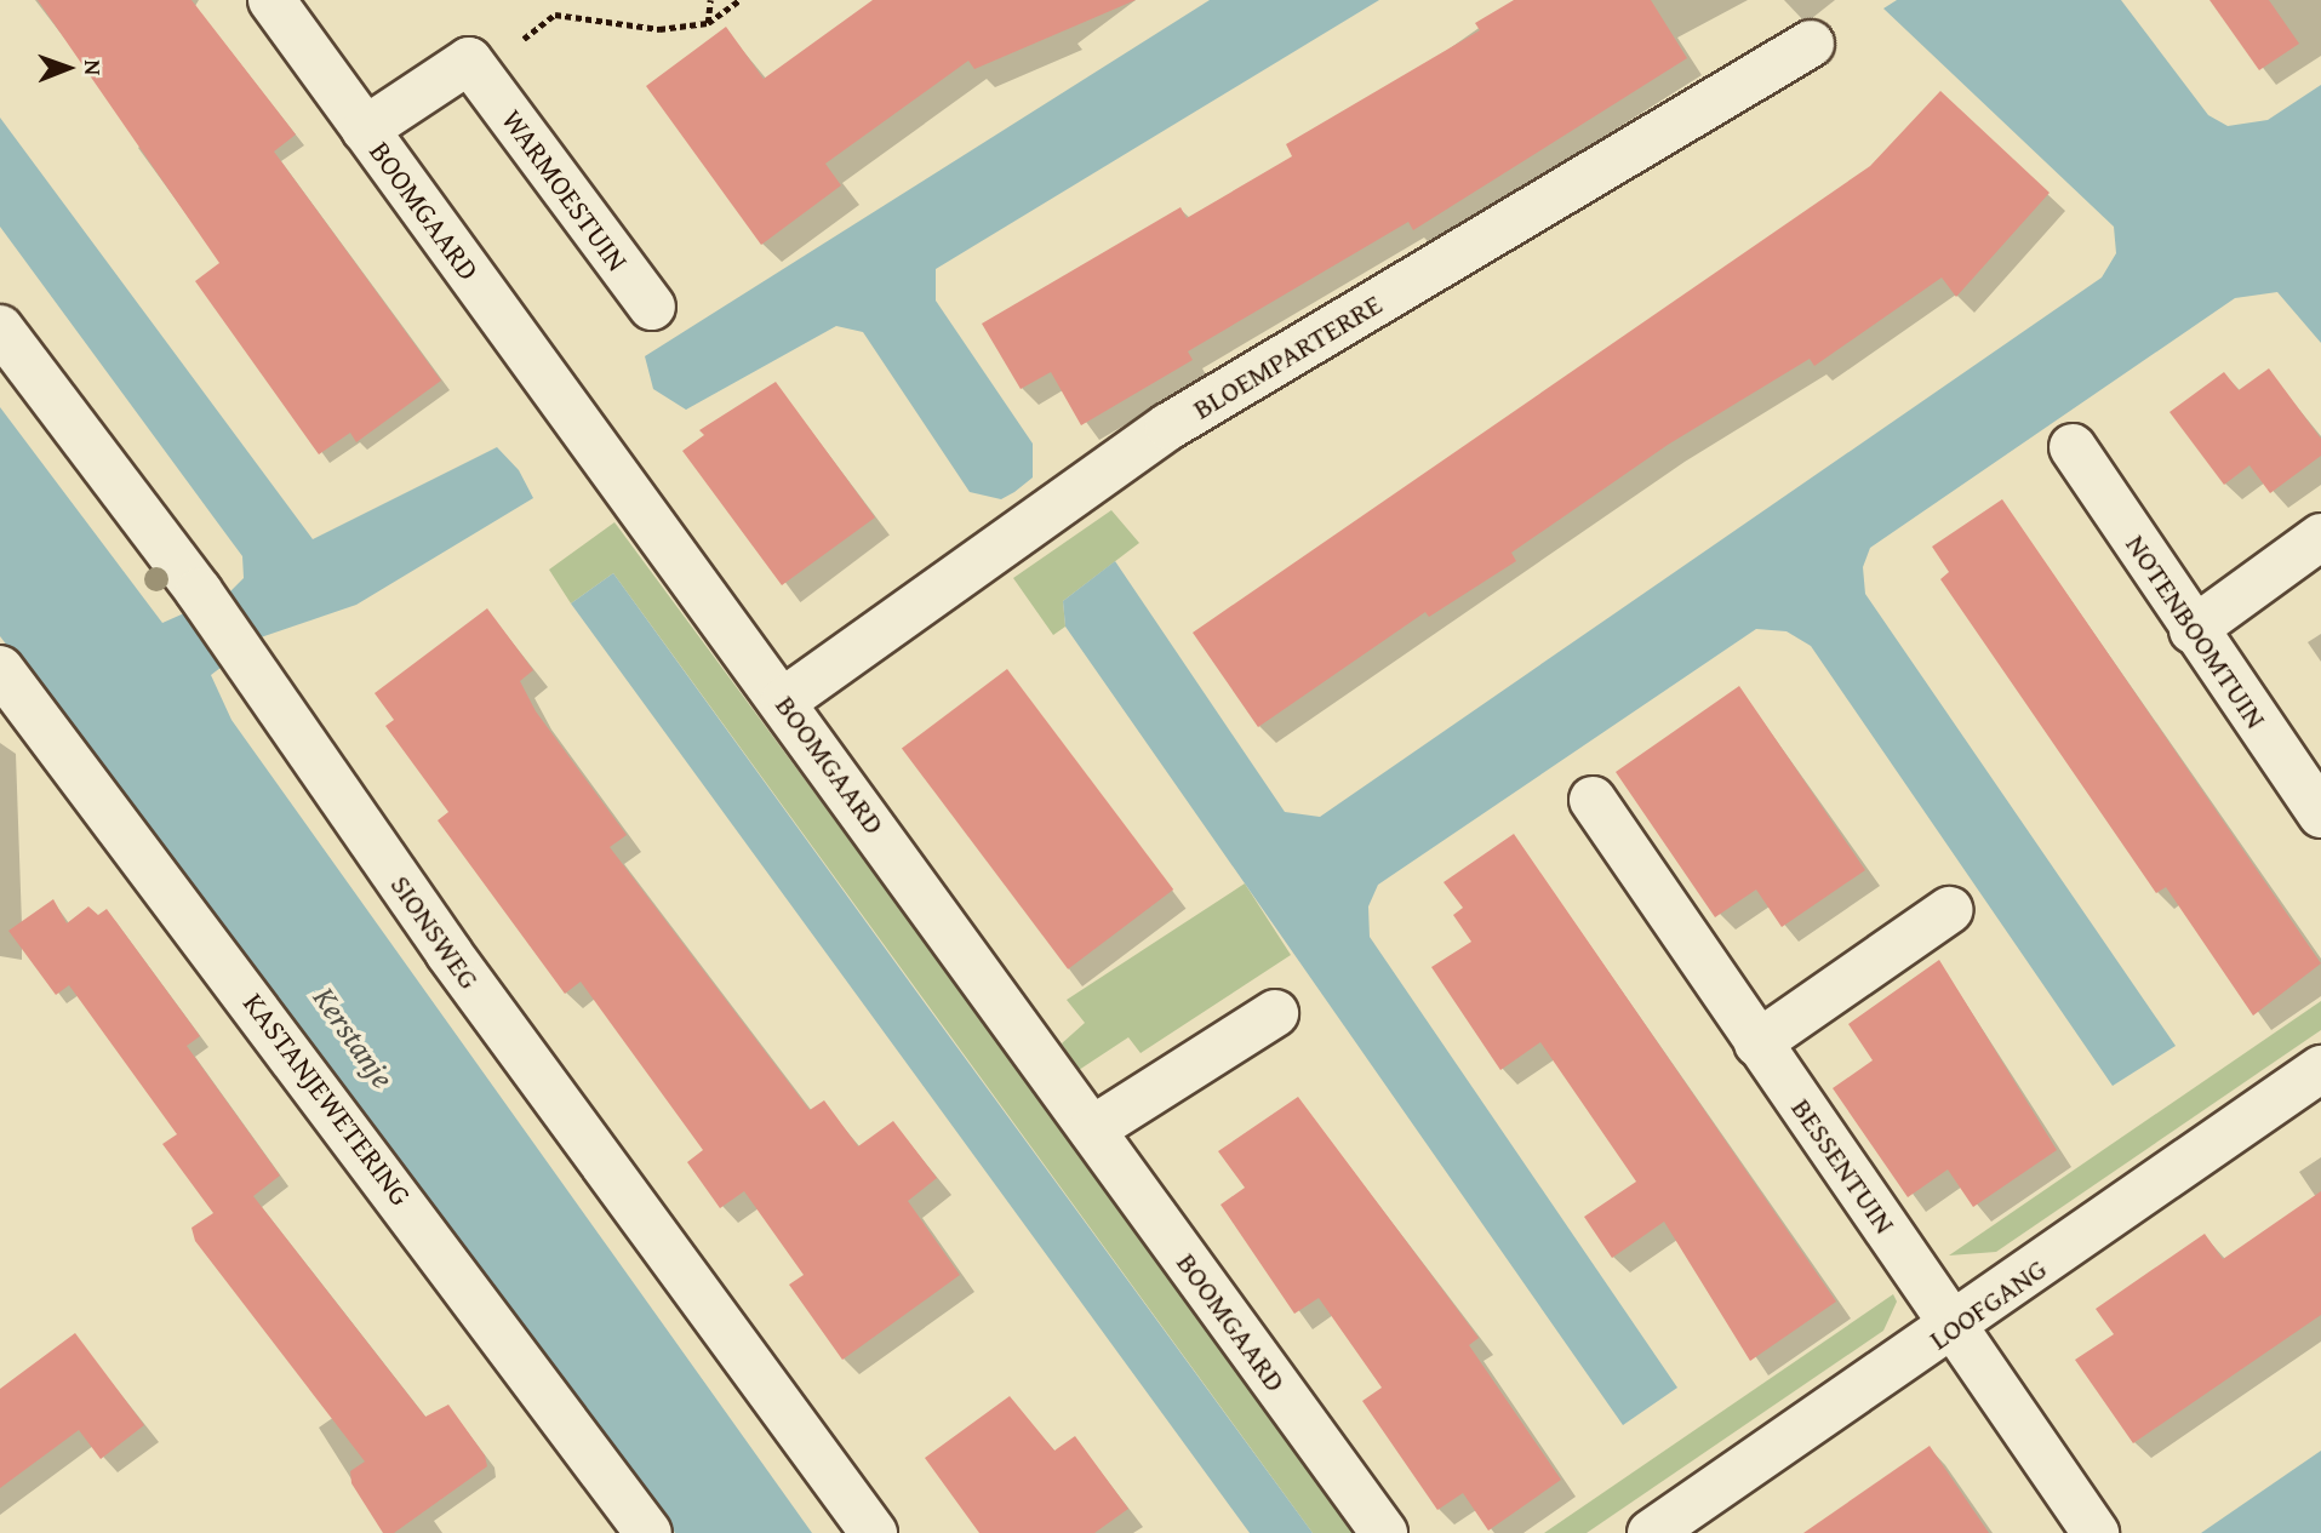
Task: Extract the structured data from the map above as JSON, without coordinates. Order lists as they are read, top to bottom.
{
  "streets": {
    "street": [
      "WARMOESTUIN",
      "BOOMGAARD",
      "BLOEMPARTERRE",
      "NOTENBOOMTUIN",
      "SIONSWEG",
      "KASTANJEWETERING",
      "BESSENTUIN",
      "LOOFGANG"
    ]
  },
  "crossings": [
    ["BOOMGAARD", "BLOEMPARTERRE"],
    ["BESSENTUIN", "LOOFGANG"]
  ],
  "water": ["Kerstanje"],
  "north": "right"
}
